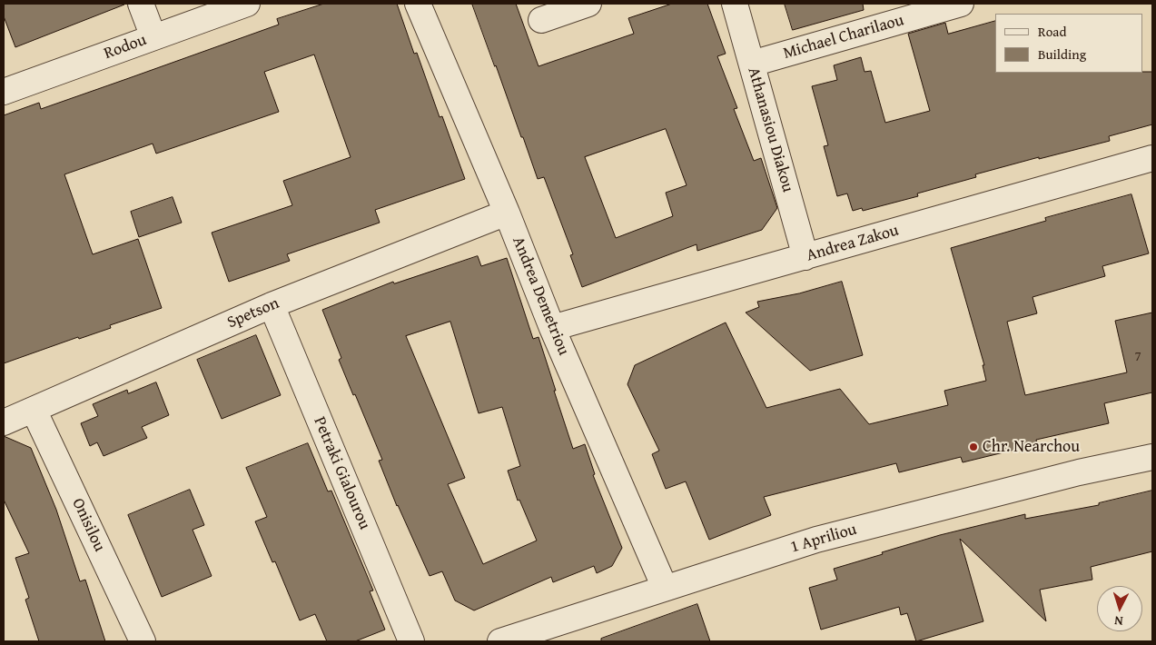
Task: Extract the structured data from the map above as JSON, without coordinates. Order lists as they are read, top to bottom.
{
  "streets": {
    "street": [
      "Michael Charilaou",
      "Rodou",
      "Athanasiou Diakou",
      "Andrea Zakou",
      "Andrea Demetriou",
      "Spetson",
      "Petraki Gialourou",
      "Onisilou",
      "1 Apriliou"
    ]
  },
  "crossings": [
    ["Michael Charilaou", "Athanasiou Diakou"],
    ["Athanasiou Diakou", "Andrea Zakou"],
    ["Andrea Zakou", "Andrea Demetriou"],
    ["Andrea Demetriou", "Spetson"],
    ["Andrea Demetriou", "1 Apriliou"],
    ["Spetson", "Petraki Gialourou"],
    ["Spetson", "Onisilou"]
  ],
  "places": ["Chr. Nearchou"],
  "house_numbers": ["7"],
  "legend": ["Road", "Building"],
  "north": "bottom"
}
